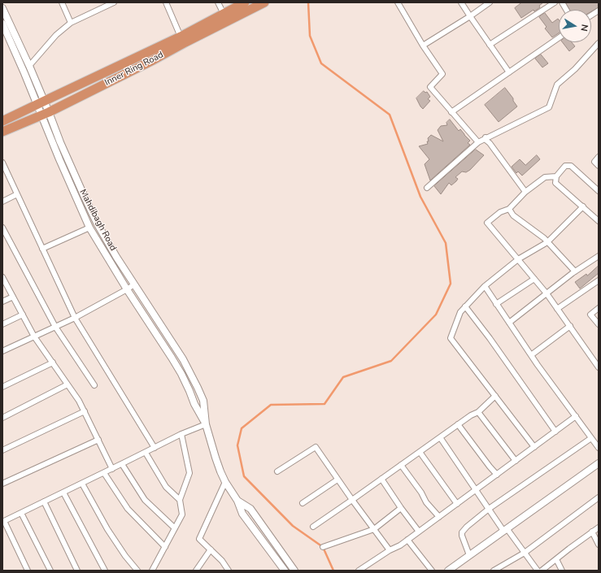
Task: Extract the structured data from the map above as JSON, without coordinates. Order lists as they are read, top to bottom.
{
  "streets": {
    "highway": ["Inner Ring Road"],
    "street": ["Mahdibagh Road"]
  },
  "crossings": [
    ["Inner Ring Road", "Mahdibagh Road"]
  ],
  "north": "right"
}
